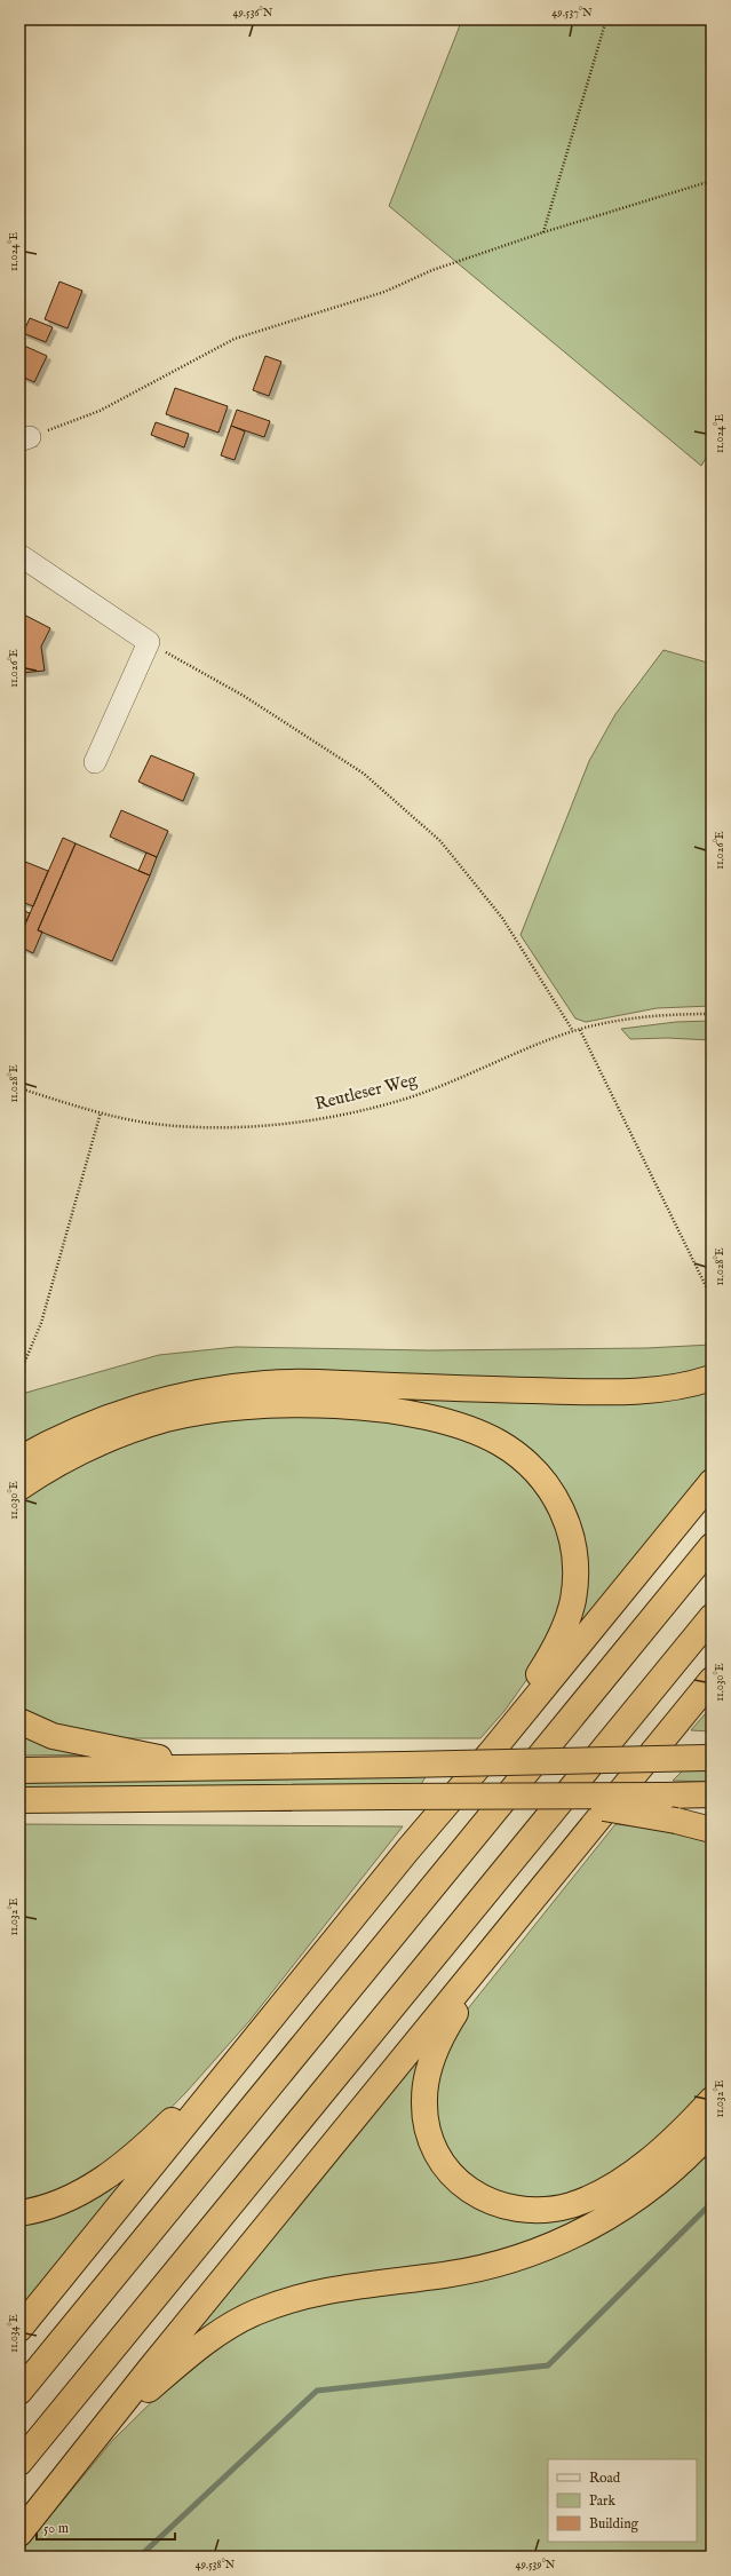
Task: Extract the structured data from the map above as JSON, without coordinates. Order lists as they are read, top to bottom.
{
  "streets": {
    "path": ["Reutleser Weg"]
  },
  "legend": ["Road", "Park", "Building"],
  "scale_bar": "50 m",
  "coordinates": [
    "49.536°N",
    "49.537°N",
    "11.024°E",
    "11.026°E",
    "11.028°E",
    "11.030°E",
    "11.032°E",
    "11.034°E",
    "49.538°N",
    "49.539°N"
  ]
}
